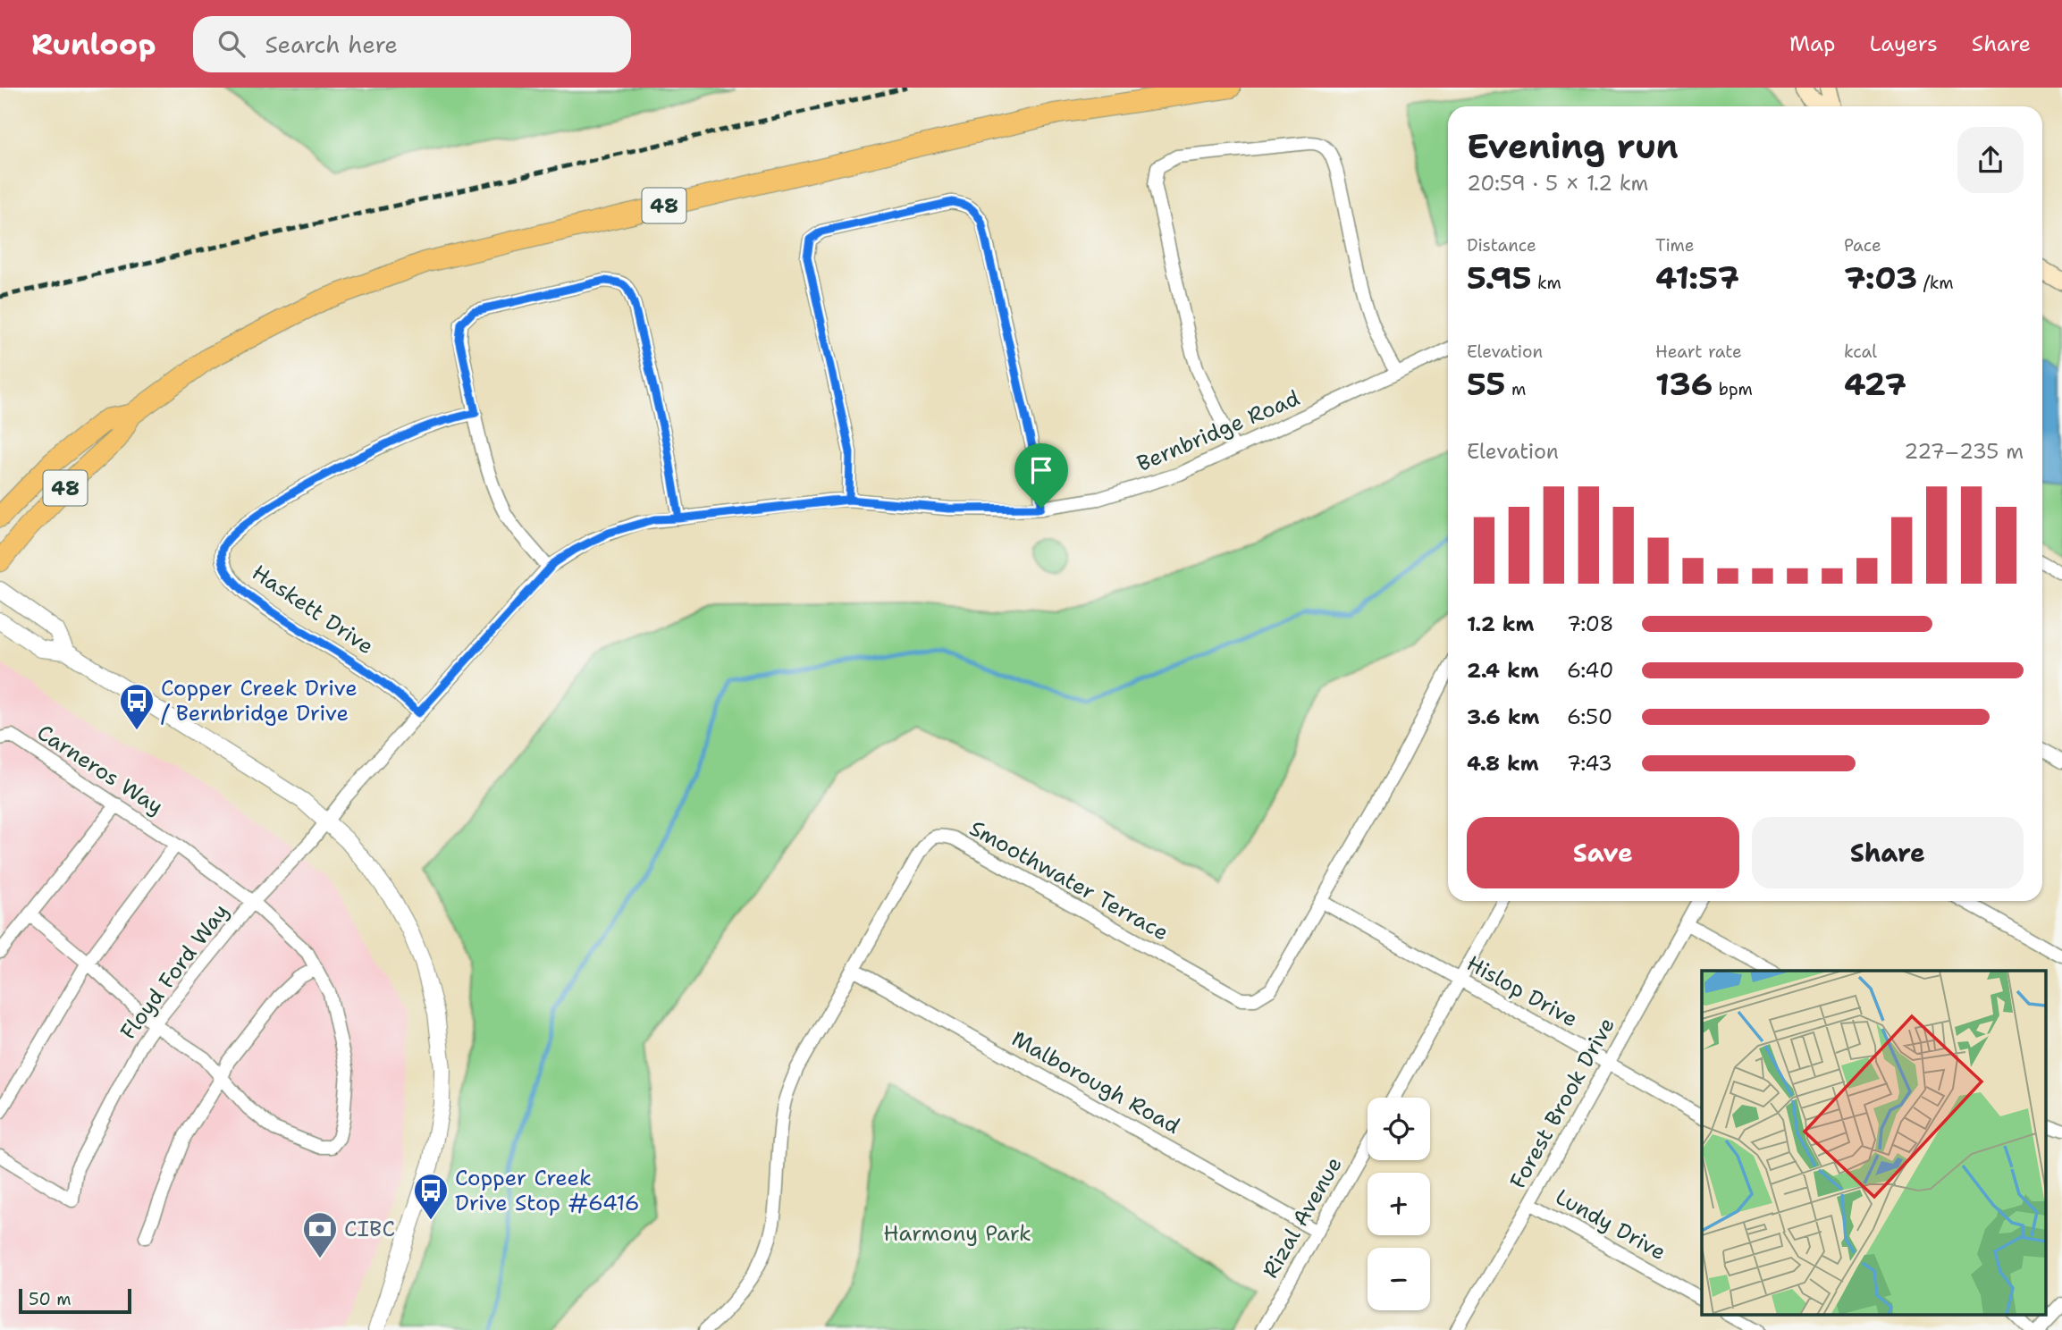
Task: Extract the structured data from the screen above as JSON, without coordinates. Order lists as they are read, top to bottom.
{
  "streets": {
    "main road": ["48"],
    "street": [
      "Bernbridge Road",
      "Haskett Drive",
      "Carneros Way",
      "Smoothwater Terrace",
      "Floyd Ford Way",
      "Hislop Drive",
      "Malborough Road",
      "Forest Brook Drive",
      "Rizal Avenue",
      "Lundy Drive"
    ]
  },
  "crossings": [
    ["Bernbridge Road", "Haskett Drive"],
    ["Bernbridge Road", "Floyd Ford Way"],
    ["Carneros Way", "Floyd Ford Way"],
    ["Smoothwater Terrace", "Hislop Drive"],
    ["Smoothwater Terrace", "Malborough Road"],
    ["Hislop Drive", "Forest Brook Drive"],
    ["Malborough Road", "Rizal Avenue"],
    ["Forest Brook Drive", "Lundy Drive"]
  ],
  "parks": ["Harmony Park"],
  "places": {
    "bus stop": ["Copper Creek Drive / Bernbridge Drive", "Copper Creek Drive Stop #6416"],
    "bank": ["CIBC"]
  },
  "scale_bar": "50 m",
  "page": {
    "header": "Runloop",
    "search": "Search here",
    "nav": ["Map", "Layers", "Share"],
    "heading": ["Evening run", "20:59 · 5 × 1.2 km"],
    "stats": [
      ["Distance", "5.95 km"],
      ["Time", "41:57"],
      ["Pace", "7:03 /km"],
      ["Elevation", "55 m"],
      ["Heart rate", "136 bpm"],
      ["kcal", "427"]
    ],
    "chart": ["Elevation", "227–235 m"],
    "list": [
      {
        "name": "1.2 km",
        "note": "7:08"
      },
      {
        "name": "2.4 km",
        "note": "6:40"
      },
      {
        "name": "3.6 km",
        "note": "6:50"
      },
      {
        "name": "4.8 km",
        "note": "7:43"
      }
    ],
    "buttons": ["Save", "Share"],
    "map_buttons": ["+", "−"],
    "scale": "50 m"
  }
}
